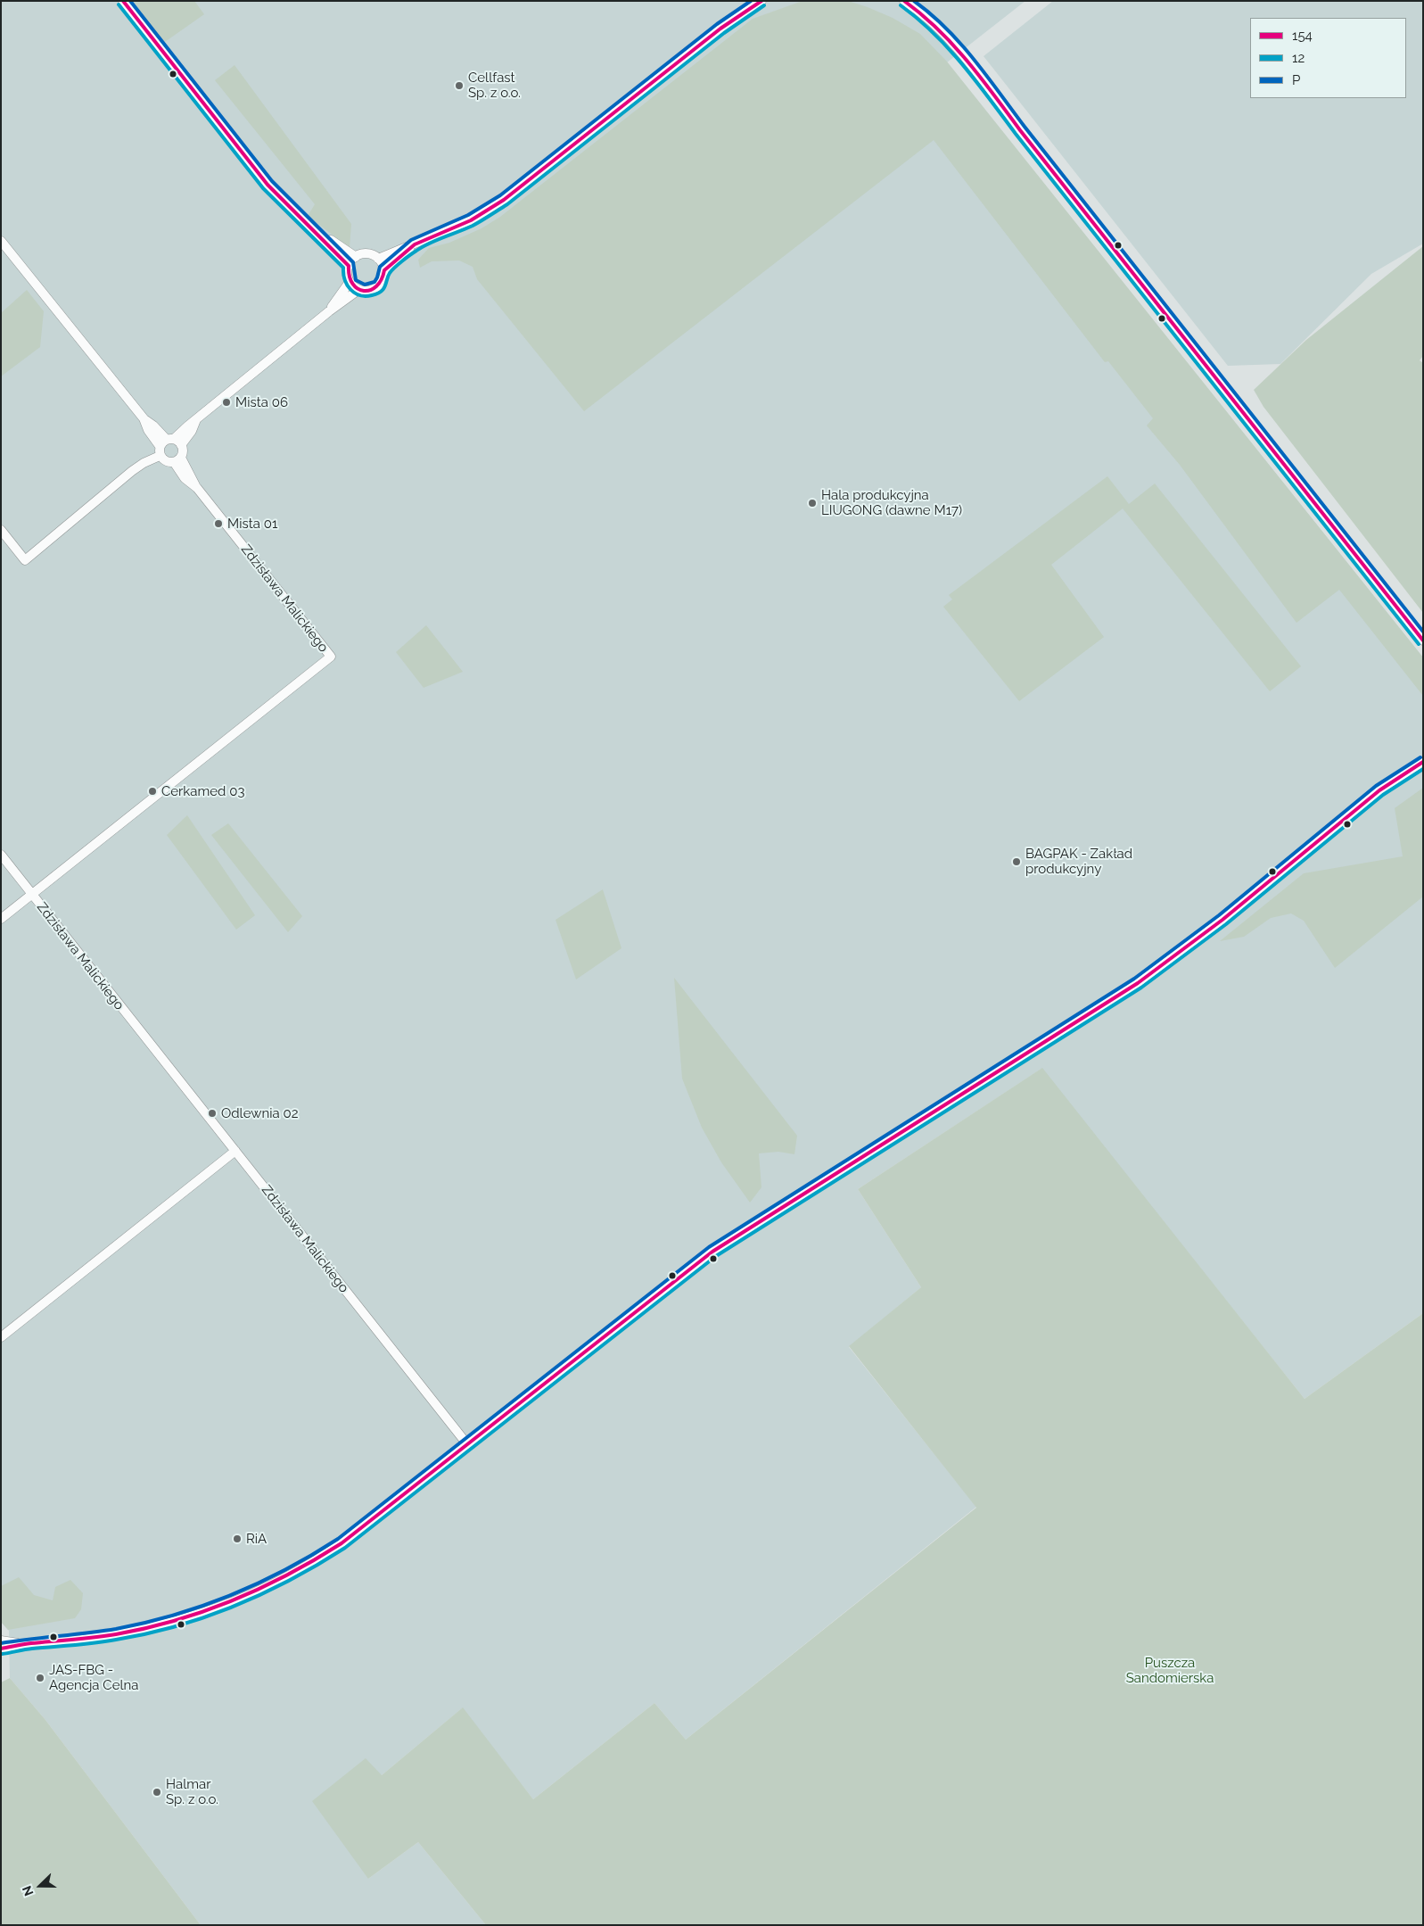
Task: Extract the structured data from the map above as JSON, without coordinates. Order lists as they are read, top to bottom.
{
  "streets": {
    "street": ["Zdzisława Malickiego"]
  },
  "parks": ["Puszcza Sandomierska"],
  "places": [
    "Cellfast Sp. z o.o.",
    "Mista 06",
    "Hala produkcyjna LIUGONG (dawne M17)",
    "Mista 01",
    "Cerkamed 03",
    "BAGPAK - Zakład produkcyjny",
    "Odlewnia 02",
    "RiA",
    "JAS-FBG - Agencja Celna",
    "Halmar Sp. z o.o."
  ],
  "lines": ["transit line 154", "transit line P", "transit line 12"],
  "legend": ["154", "12", "P"],
  "north": "left"
}
